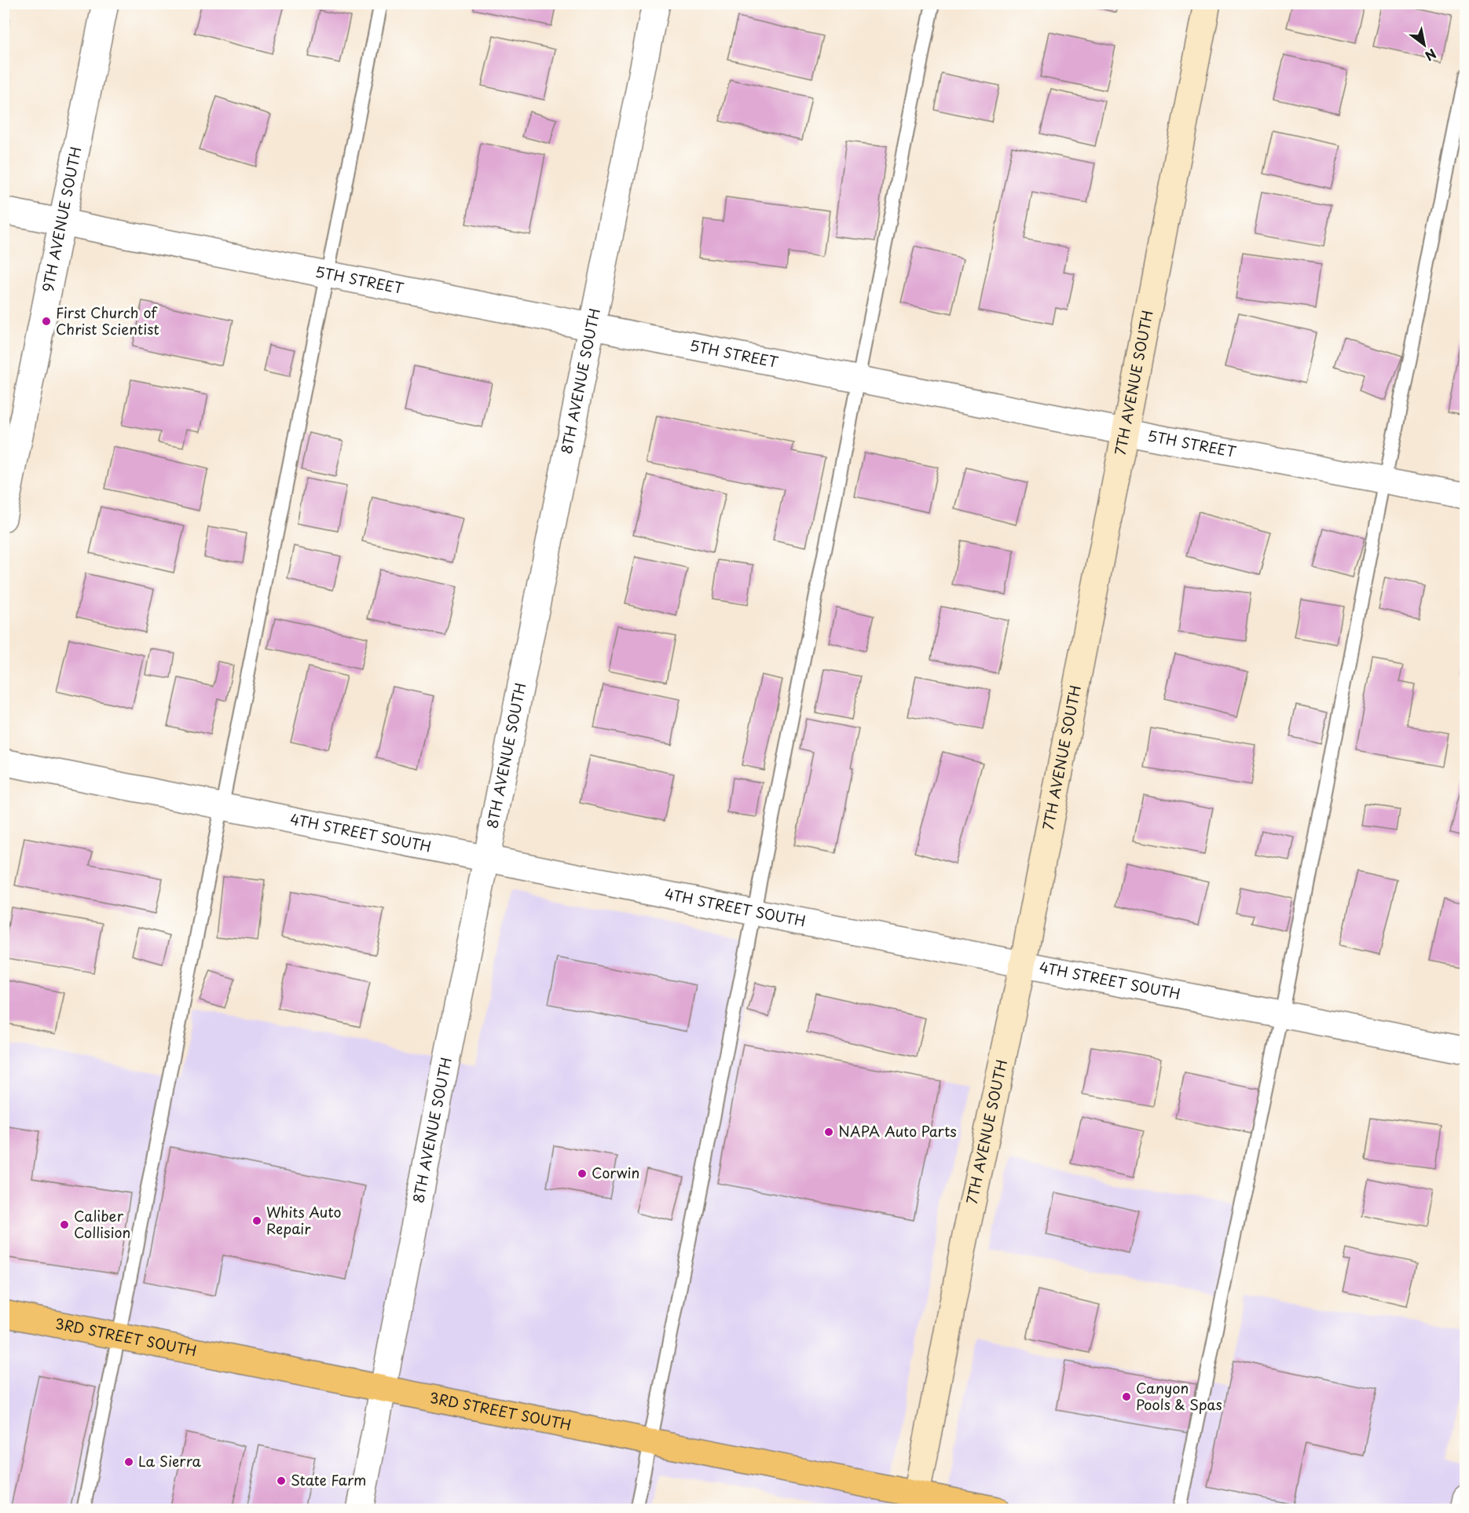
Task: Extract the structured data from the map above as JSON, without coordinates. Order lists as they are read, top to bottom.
{
  "streets": {
    "main road": ["3RD STREET SOUTH"],
    "street": [
      "9TH AVENUE SOUTH",
      "5TH STREET",
      "8TH AVENUE SOUTH",
      "7TH AVENUE SOUTH",
      "4TH STREET SOUTH"
    ]
  },
  "crossings": [
    ["9TH AVENUE SOUTH", "5TH STREET"],
    ["5TH STREET", "8TH AVENUE SOUTH"],
    ["5TH STREET", "7TH AVENUE SOUTH"],
    ["8TH AVENUE SOUTH", "4TH STREET SOUTH"],
    ["8TH AVENUE SOUTH", "3RD STREET SOUTH"],
    ["7TH AVENUE SOUTH", "4TH STREET SOUTH"],
    ["7TH AVENUE SOUTH", "3RD STREET SOUTH"]
  ],
  "places": [
    "First Church of Christ Scientist",
    "NAPA Auto Parts",
    "Corwin",
    "Whits Auto Repair",
    "Caliber Collision",
    "Canyon Pools & Spas",
    "La Sierra",
    "State Farm"
  ],
  "north": "bottom right"
}
